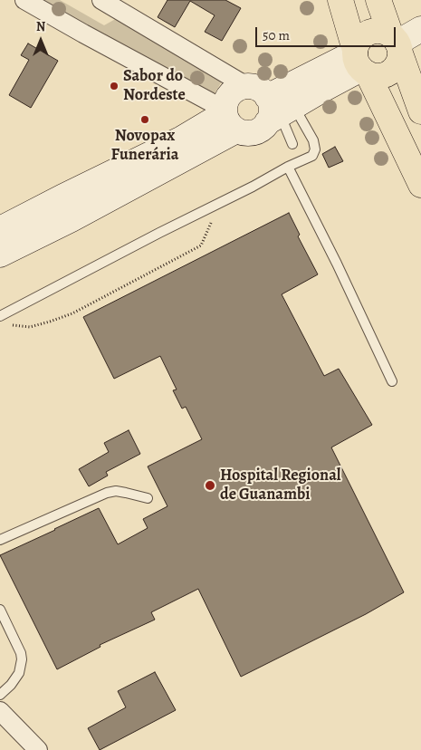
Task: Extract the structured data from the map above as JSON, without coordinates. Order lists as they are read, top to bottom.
{
  "places": ["Sabor do Nordeste", "Novopax Funerária", "Hospital Regional de Guanambi"],
  "scale_bar": "50 m",
  "north": "top"
}
